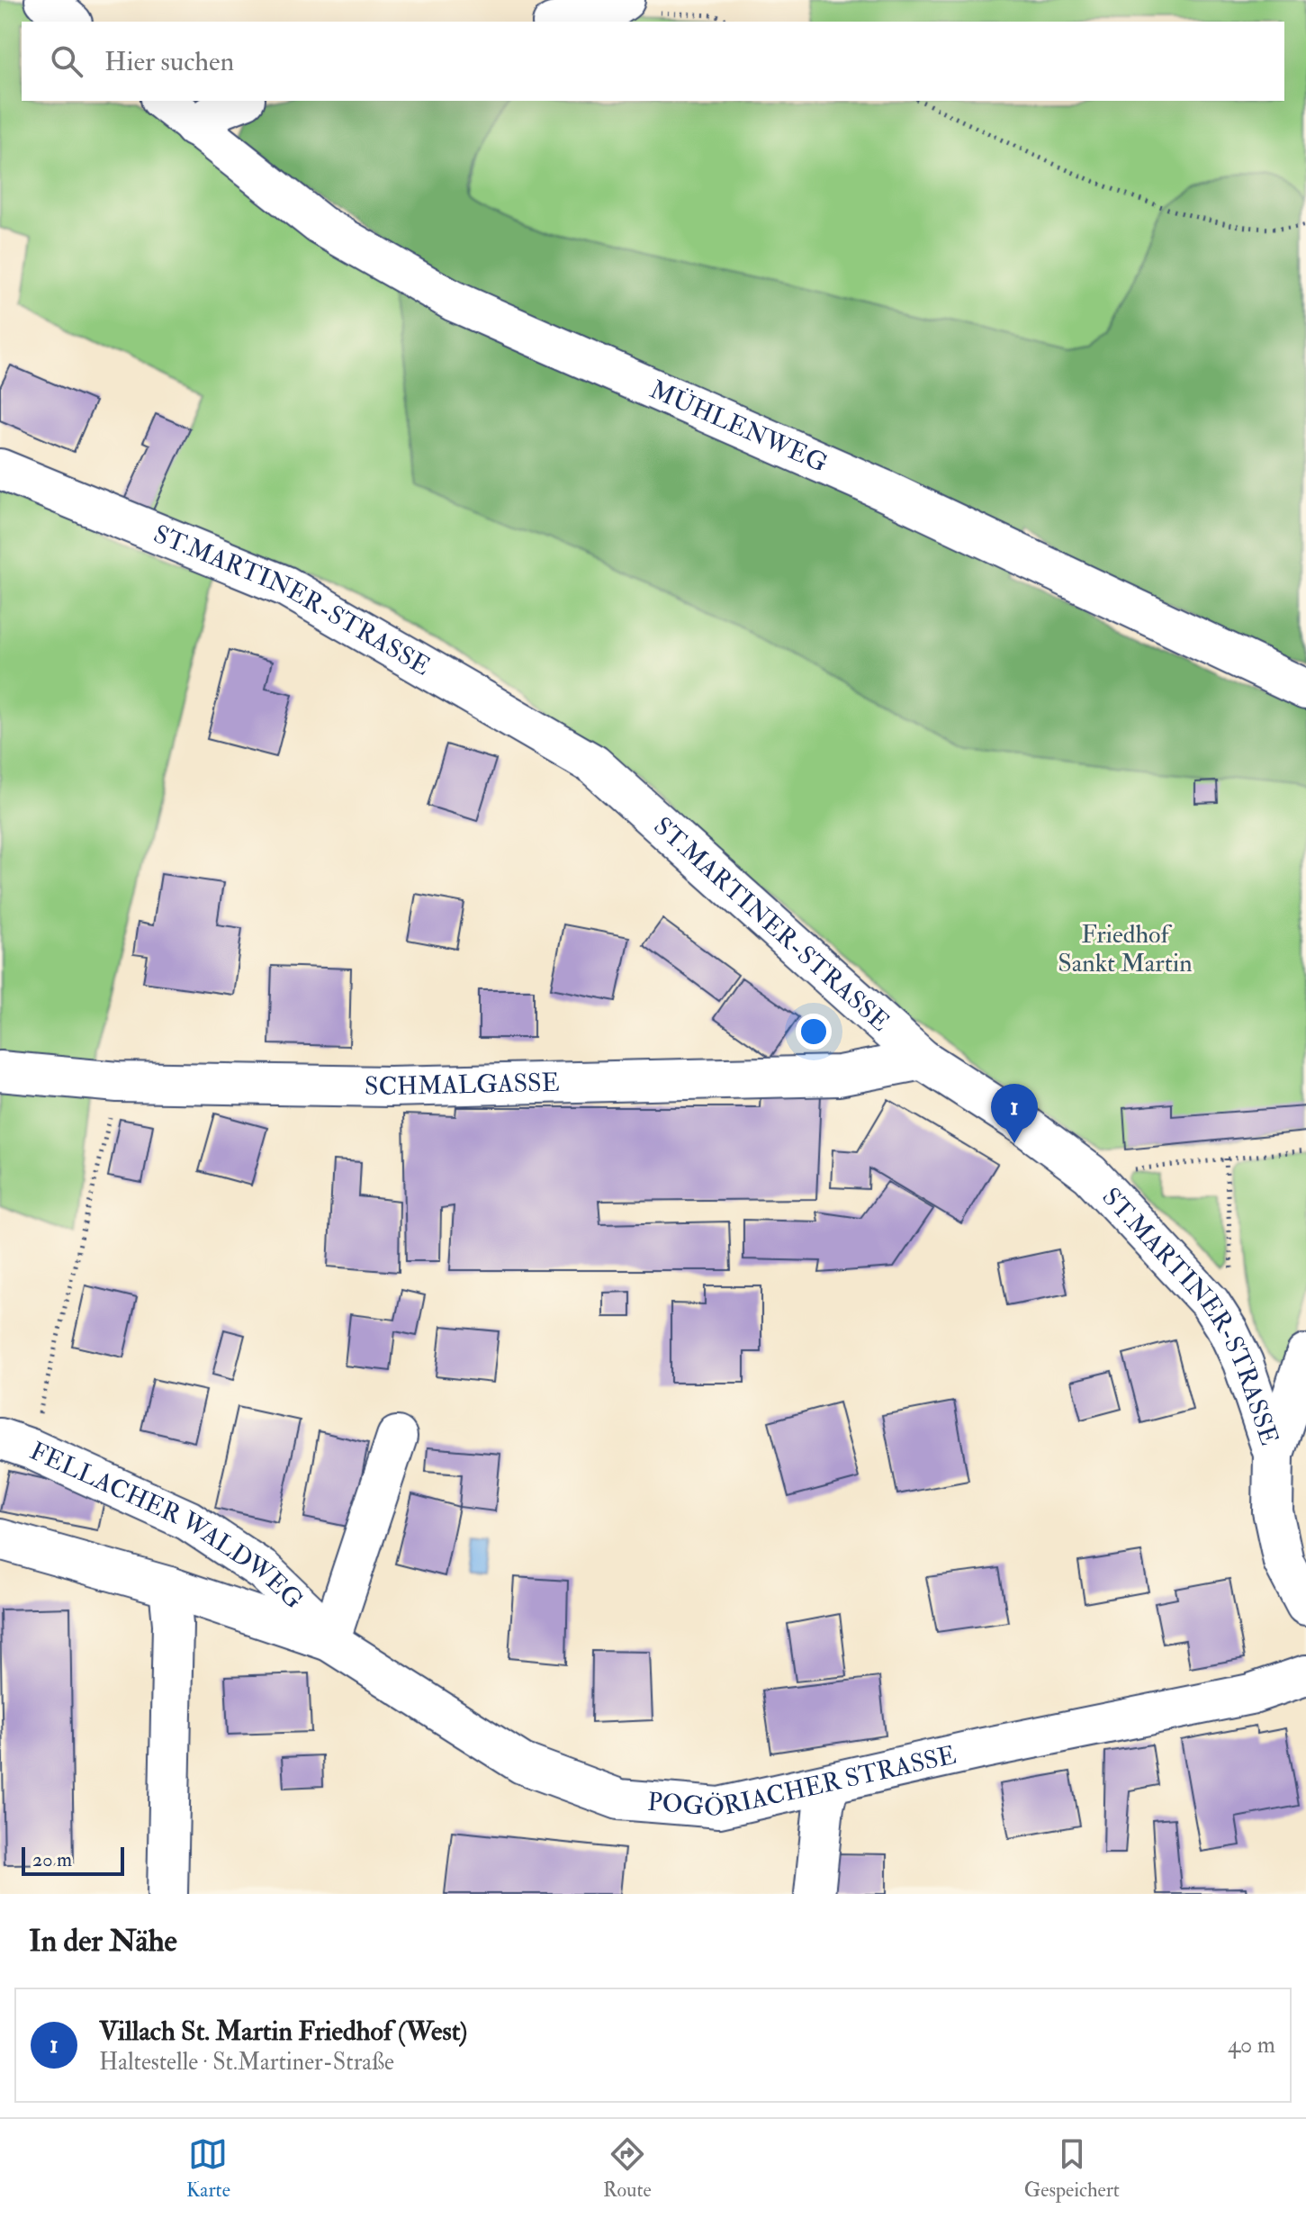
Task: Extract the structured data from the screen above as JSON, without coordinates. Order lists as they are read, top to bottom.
{
  "streets": {
    "street": [
      "MÜHLENWEG",
      "ST.MARTINER-STRASSE",
      "SCHMALGASSE",
      "FELLACHER WALDWEG",
      "POGÖRIACHER STRASSE"
    ]
  },
  "crossings": [
    ["ST.MARTINER-STRASSE", "SCHMALGASSE"],
    ["FELLACHER WALDWEG", "POGÖRIACHER STRASSE"]
  ],
  "parks": ["Friedhof Sankt Martin"],
  "scale_bar": "20 m",
  "page": {
    "search": "Hier suchen",
    "pins": "1",
    "scale": "20 m",
    "heading": "In der Nähe",
    "list": [
      {
        "mark": "1",
        "name": "Villach St. Martin Friedhof (West)",
        "note": "Haltestelle · St.Martiner-Straße",
        "value": "40 m"
      }
    ],
    "nav": ["Karte", "Route", "Gespeichert"]
  }
}
